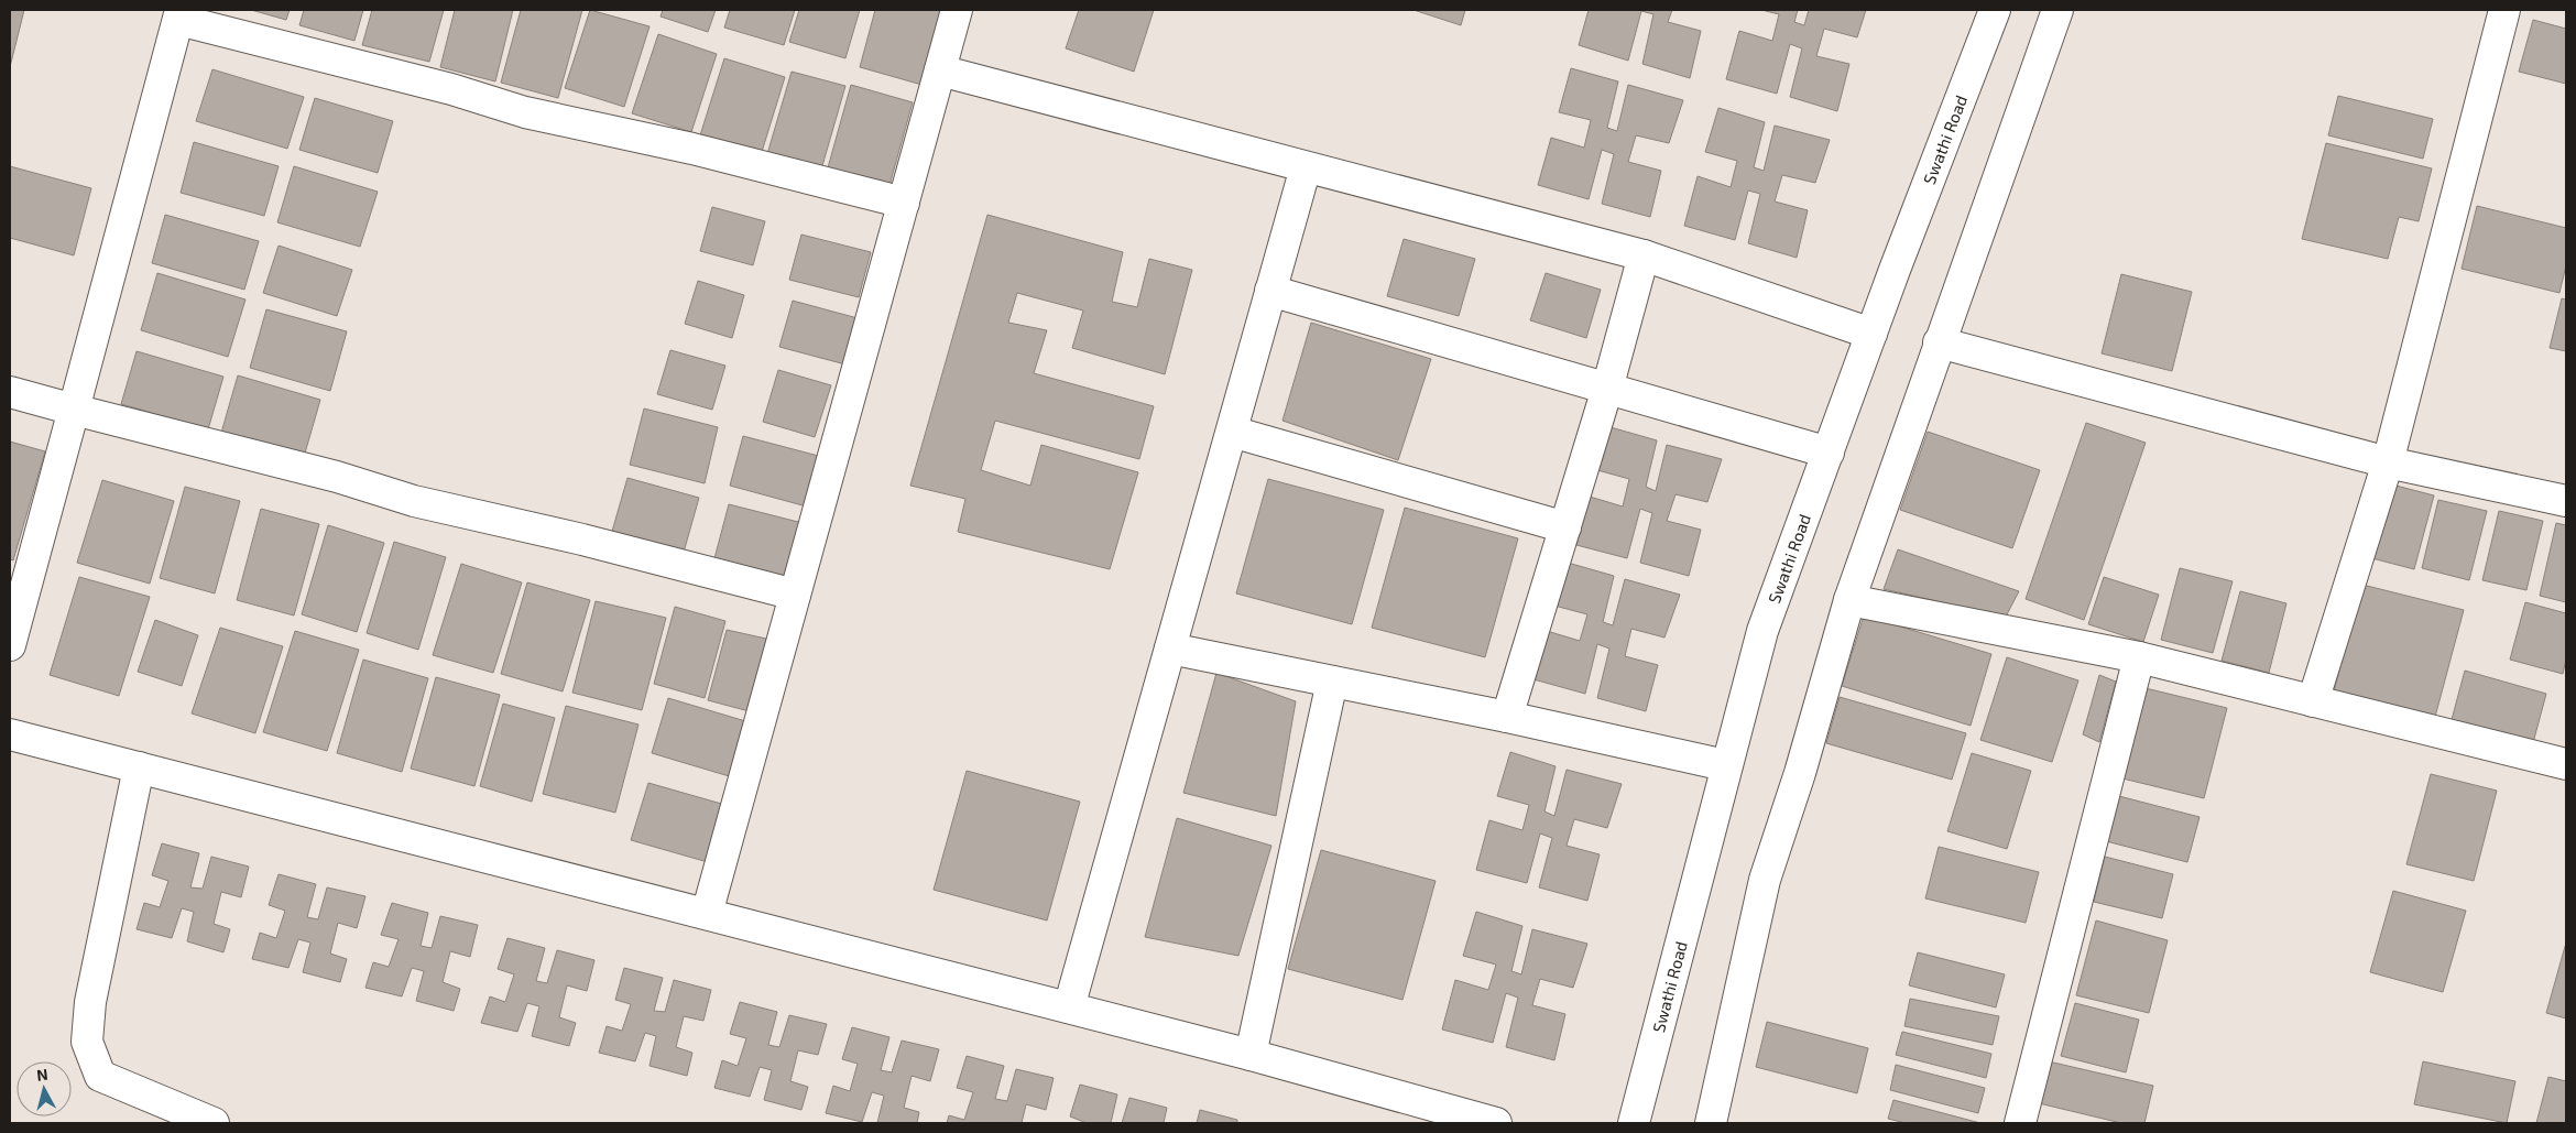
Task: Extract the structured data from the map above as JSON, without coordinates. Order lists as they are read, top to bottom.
{
  "streets": {
    "street": ["Swathi Road"]
  },
  "north": "top"
}
